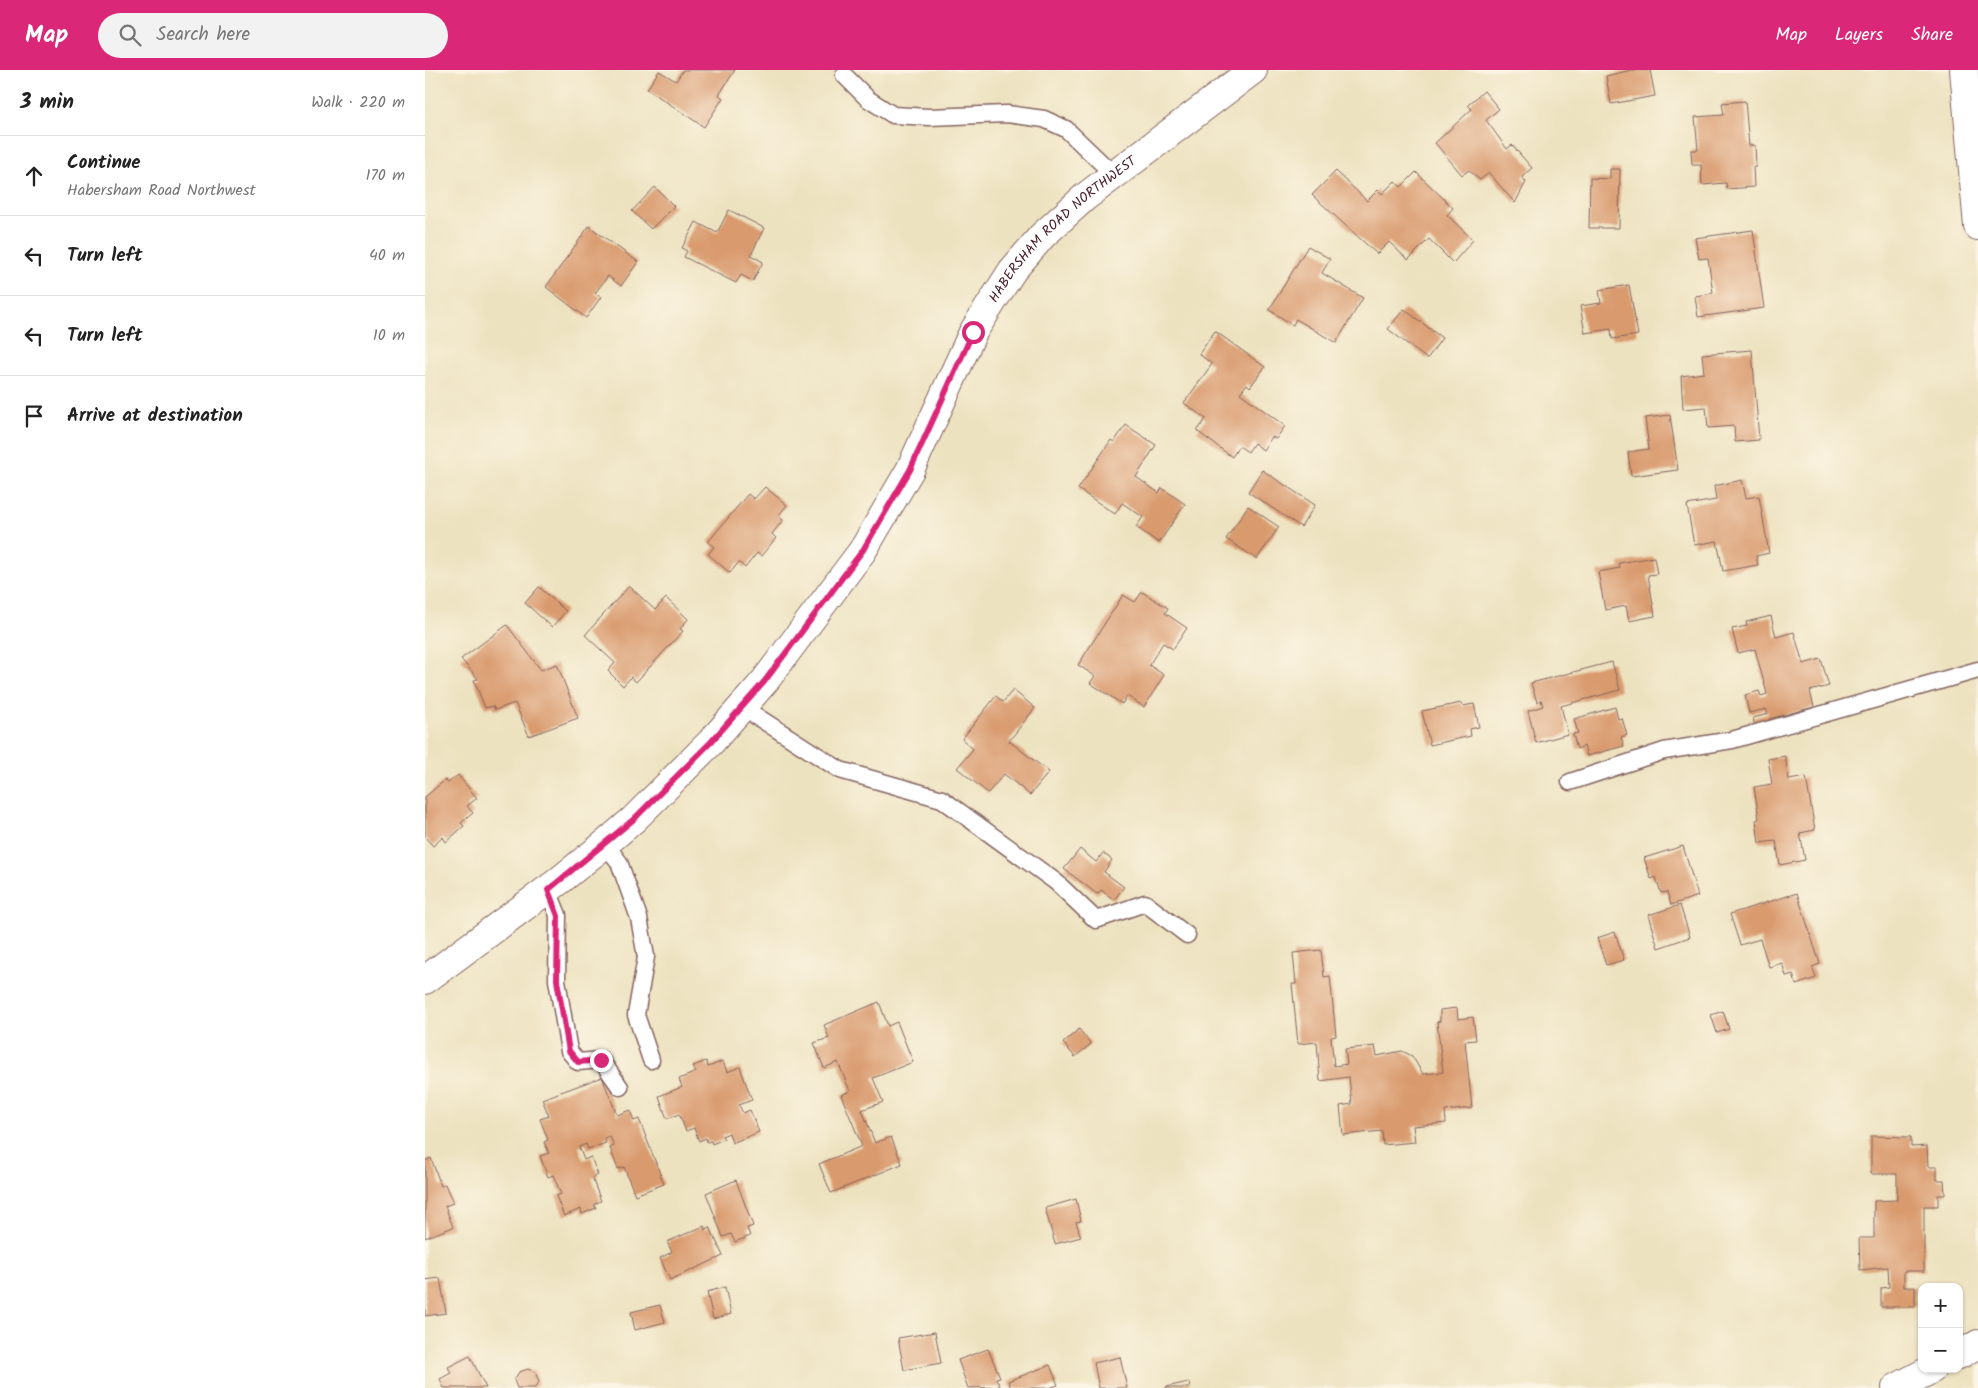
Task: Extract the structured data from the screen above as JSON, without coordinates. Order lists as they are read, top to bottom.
{
  "streets": {
    "street": ["HABERSHAM ROAD NORTHWEST"]
  },
  "page": {
    "header": "Map",
    "search": "Search here",
    "nav": ["Map", "Layers", "Share"],
    "heading": ["3 min", "Walk · 220 m"],
    "list": [
      ["Continue", "Habersham Road Northwest", "170 m"],
      ["Turn left", "40 m"],
      ["Turn left", "10 m"],
      "Arrive at destination"
    ],
    "map_buttons": ["+", "−"]
  }
}
